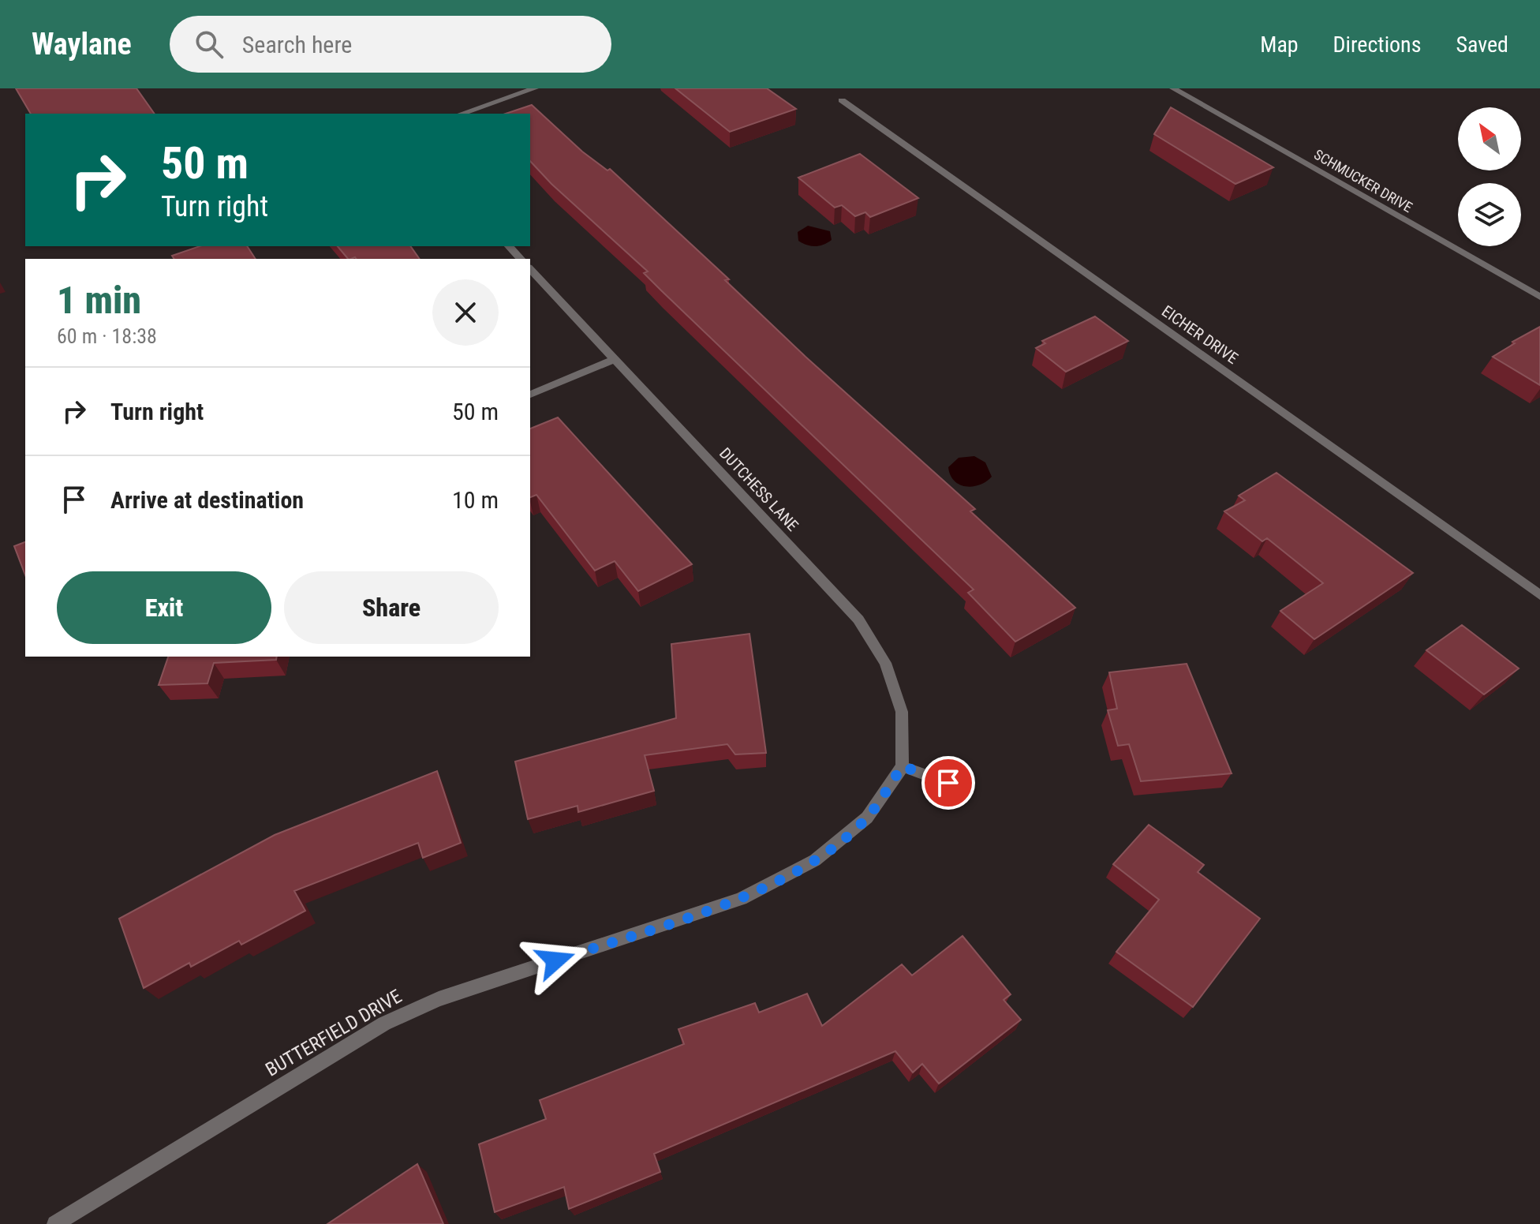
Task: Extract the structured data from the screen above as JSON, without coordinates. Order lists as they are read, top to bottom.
{
  "streets": {
    "street": [
      "SCHMUCKER DRIVE",
      "EICHER DRIVE",
      "DUTCHESS LANE",
      "BUTTERFIELD DRIVE"
    ]
  },
  "crossings": [
    ["DUTCHESS LANE", "BUTTERFIELD DRIVE"]
  ],
  "north": "top left",
  "page": {
    "header": "Waylane",
    "search": "Search here",
    "nav": ["Map", "Directions", "Saved"],
    "turn": ["50 m", "Turn right"],
    "heading": ["1 min", "60 m · 18:38"],
    "list": [
      {
        "name": "Turn right",
        "value": "50 m"
      },
      {
        "name": "Arrive at destination",
        "value": "10 m"
      }
    ],
    "buttons": ["Exit", "Share"]
  }
}
